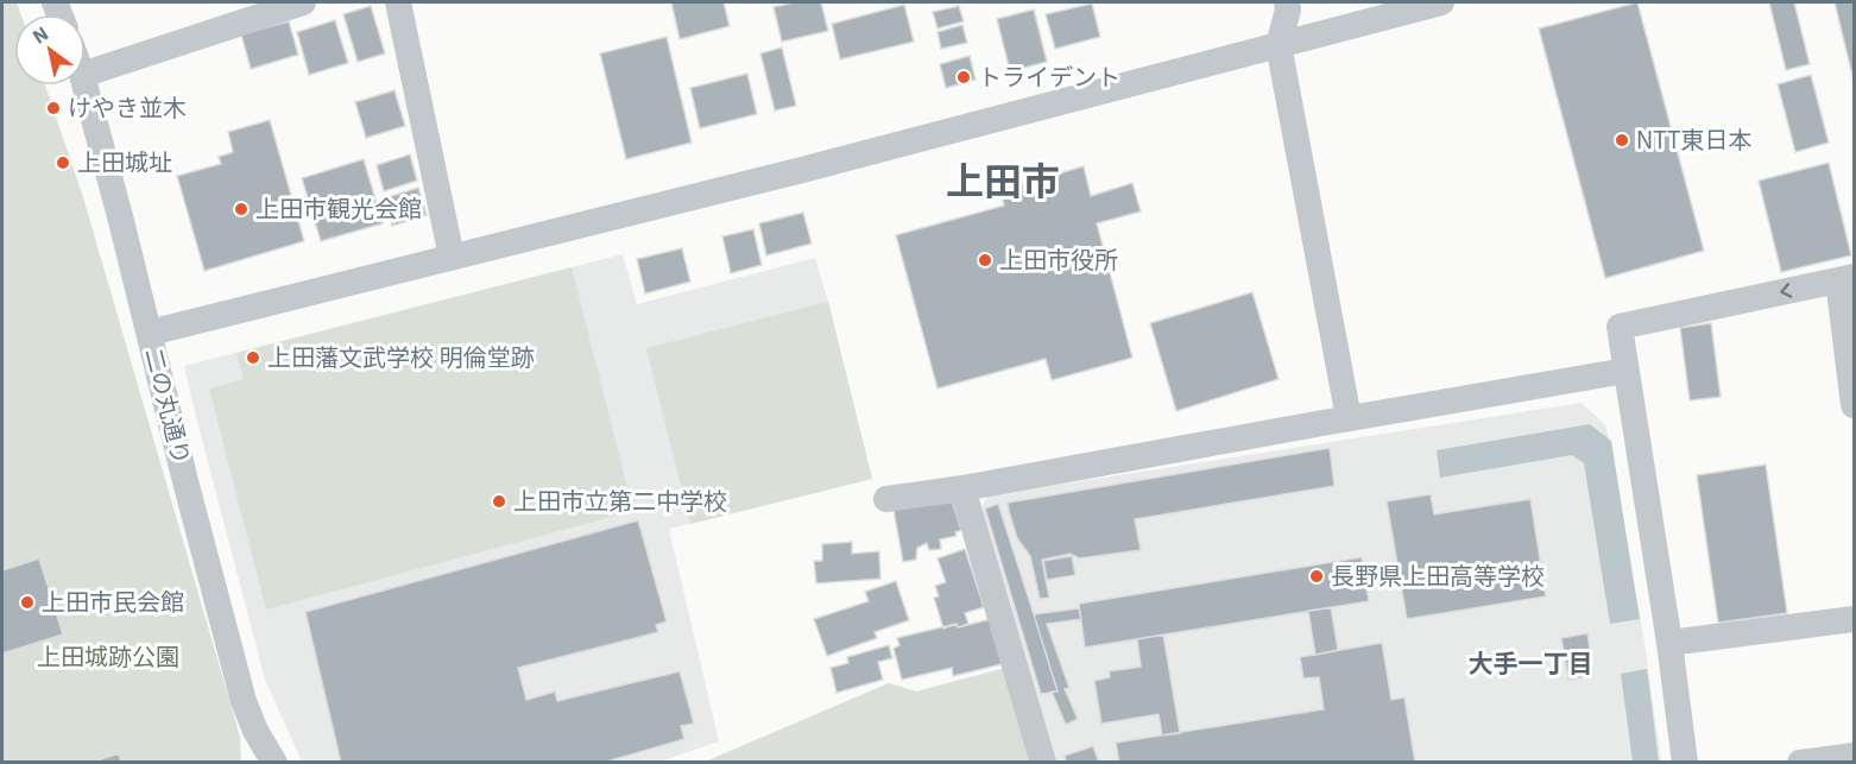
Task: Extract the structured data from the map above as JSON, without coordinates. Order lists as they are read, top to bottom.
{
  "streets": {
    "street": ["二の丸通り"]
  },
  "districts": ["上田市", "大手一丁目"],
  "parks": ["上田城跡公園"],
  "places": [
    "トライデント",
    "けやき並木",
    "NTT東日本",
    "上田城址",
    "上田市観光会館",
    "上田市役所",
    "上田藩文武学校 明倫堂跡",
    "上田市立第二中学校",
    "長野県上田高等学校",
    "上田市民会館"
  ],
  "north": "top left"
}
